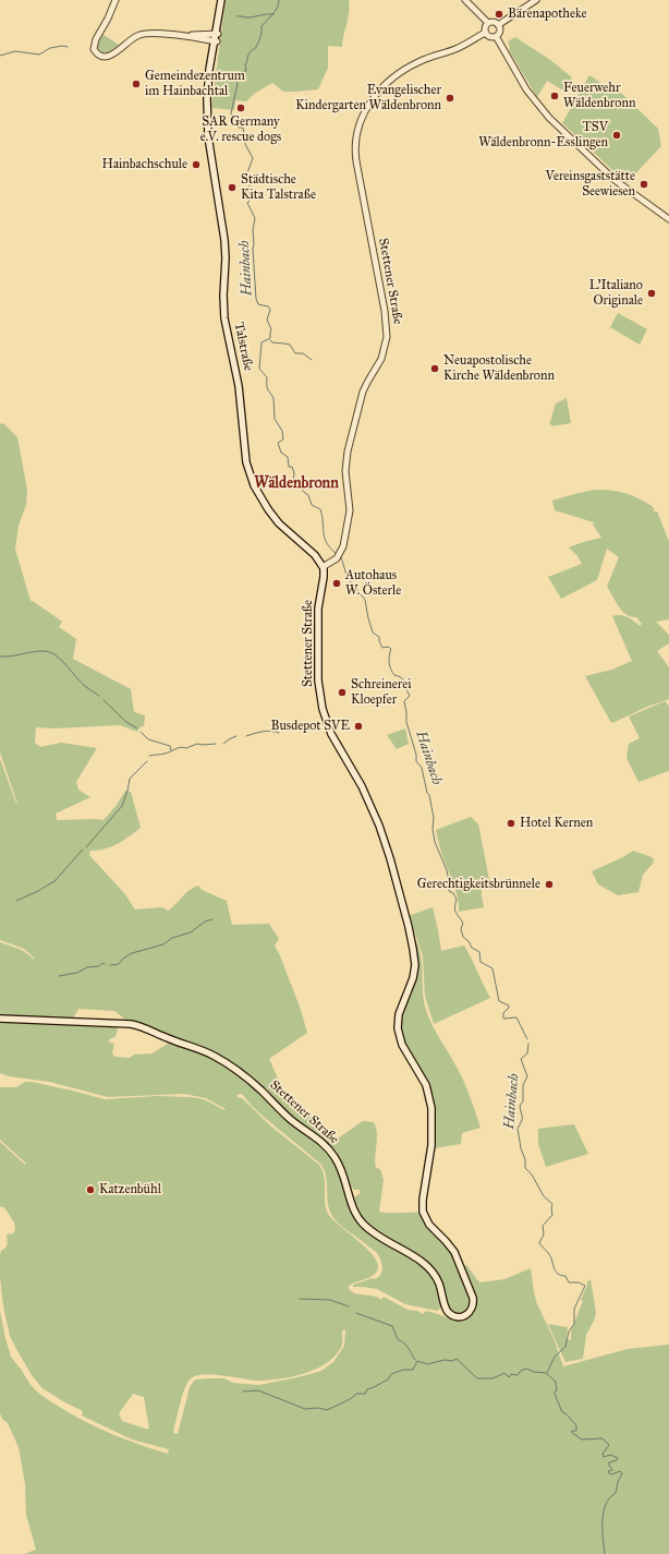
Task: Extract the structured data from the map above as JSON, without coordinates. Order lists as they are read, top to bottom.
{
  "streets": {
    "main road": ["Stettener Straße", "Talstraße"]
  },
  "crossings": [
    ["Stettener Straße", "Talstraße"]
  ],
  "districts": ["Wäldenbronn"],
  "water": ["Hainbach"],
  "places": [
    "Bärenapotheke",
    "Gemeindezentrum im Hainbachtal",
    "Feuerwehr Wäldenbronn",
    "Evangelischer Kindergarten Wäldenbronn",
    "SAR Germany e.V. rescue dogs",
    "TSV Wäldenbronn-Esslingen",
    "Hainbachschule",
    "Vereinsgaststätte Seewiesen",
    "Städtische Kita Talstraße",
    "L'Italiano Originale",
    "Neuapostolische Kirche Wäldenbronn",
    "Autohaus W. Österle",
    "Schreinerei Kloepfer",
    "Busdepot SVE",
    "Hotel Kernen",
    "Gerechtigkeitsbrünnele",
    "Katzenbühl"
  ]
}
